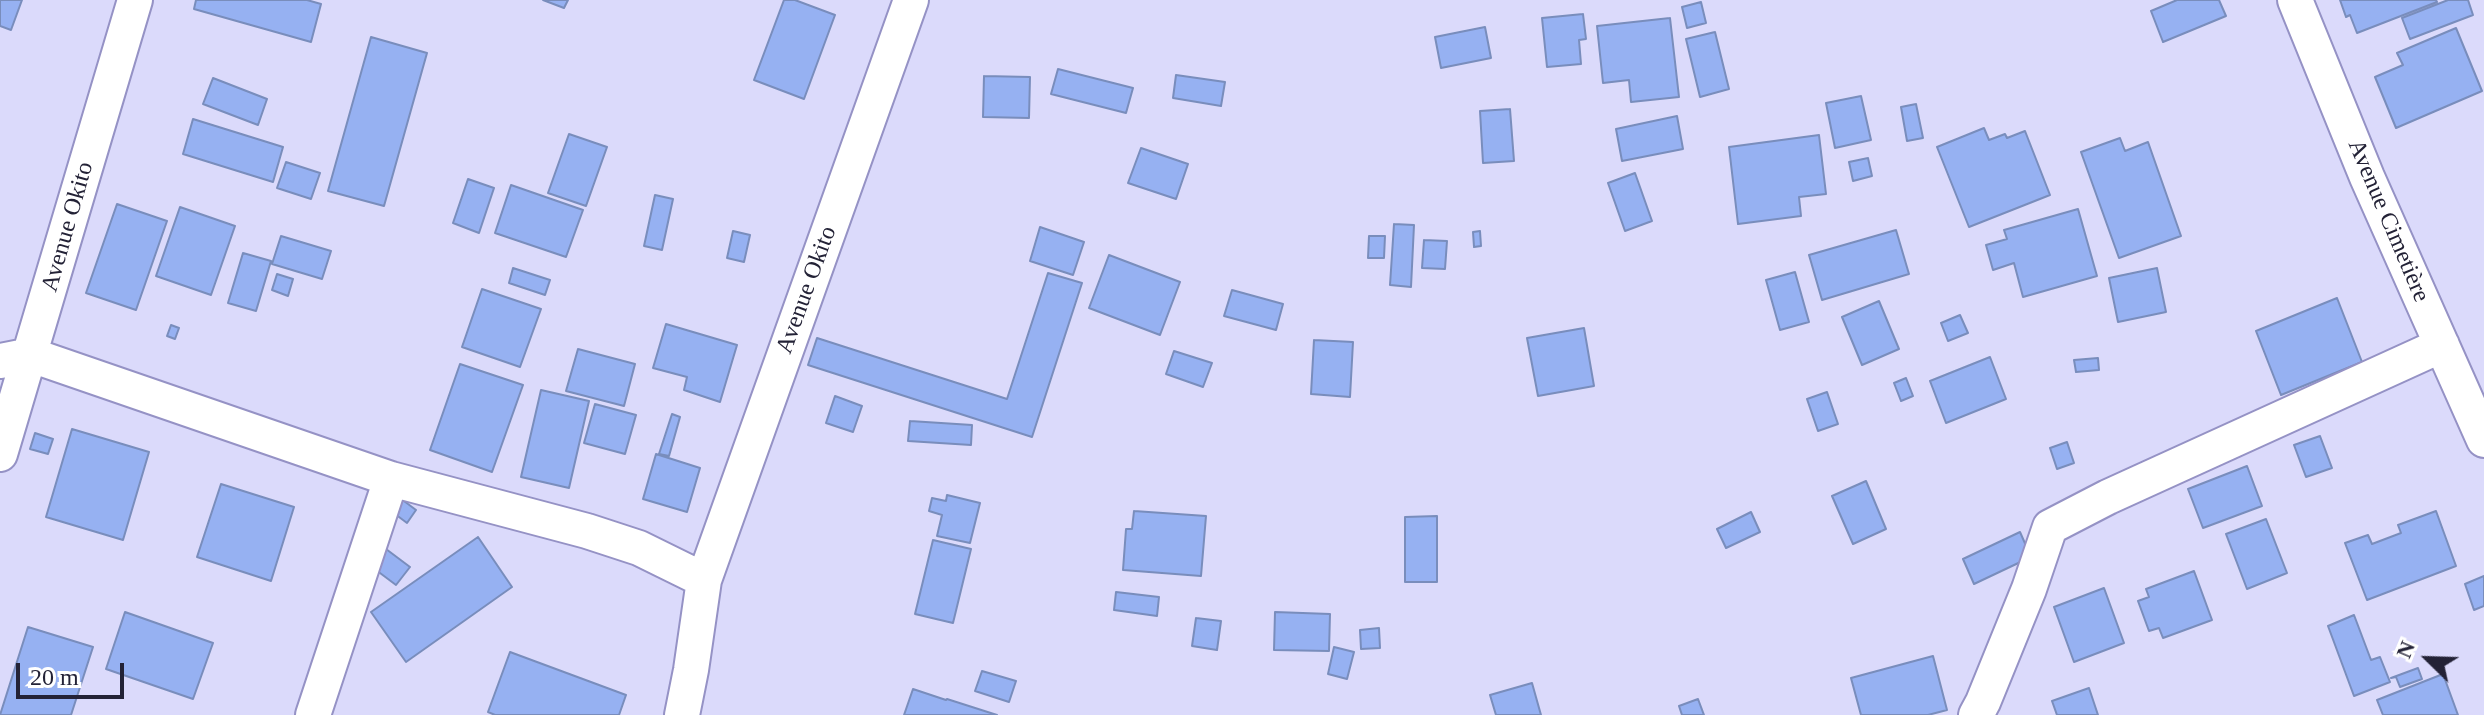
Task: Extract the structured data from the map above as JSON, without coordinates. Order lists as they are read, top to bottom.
{
  "streets": {
    "street": ["Avenue Cimetière", "Avenue Okito"]
  },
  "scale_bar": "20 m",
  "north": "top left"
}
